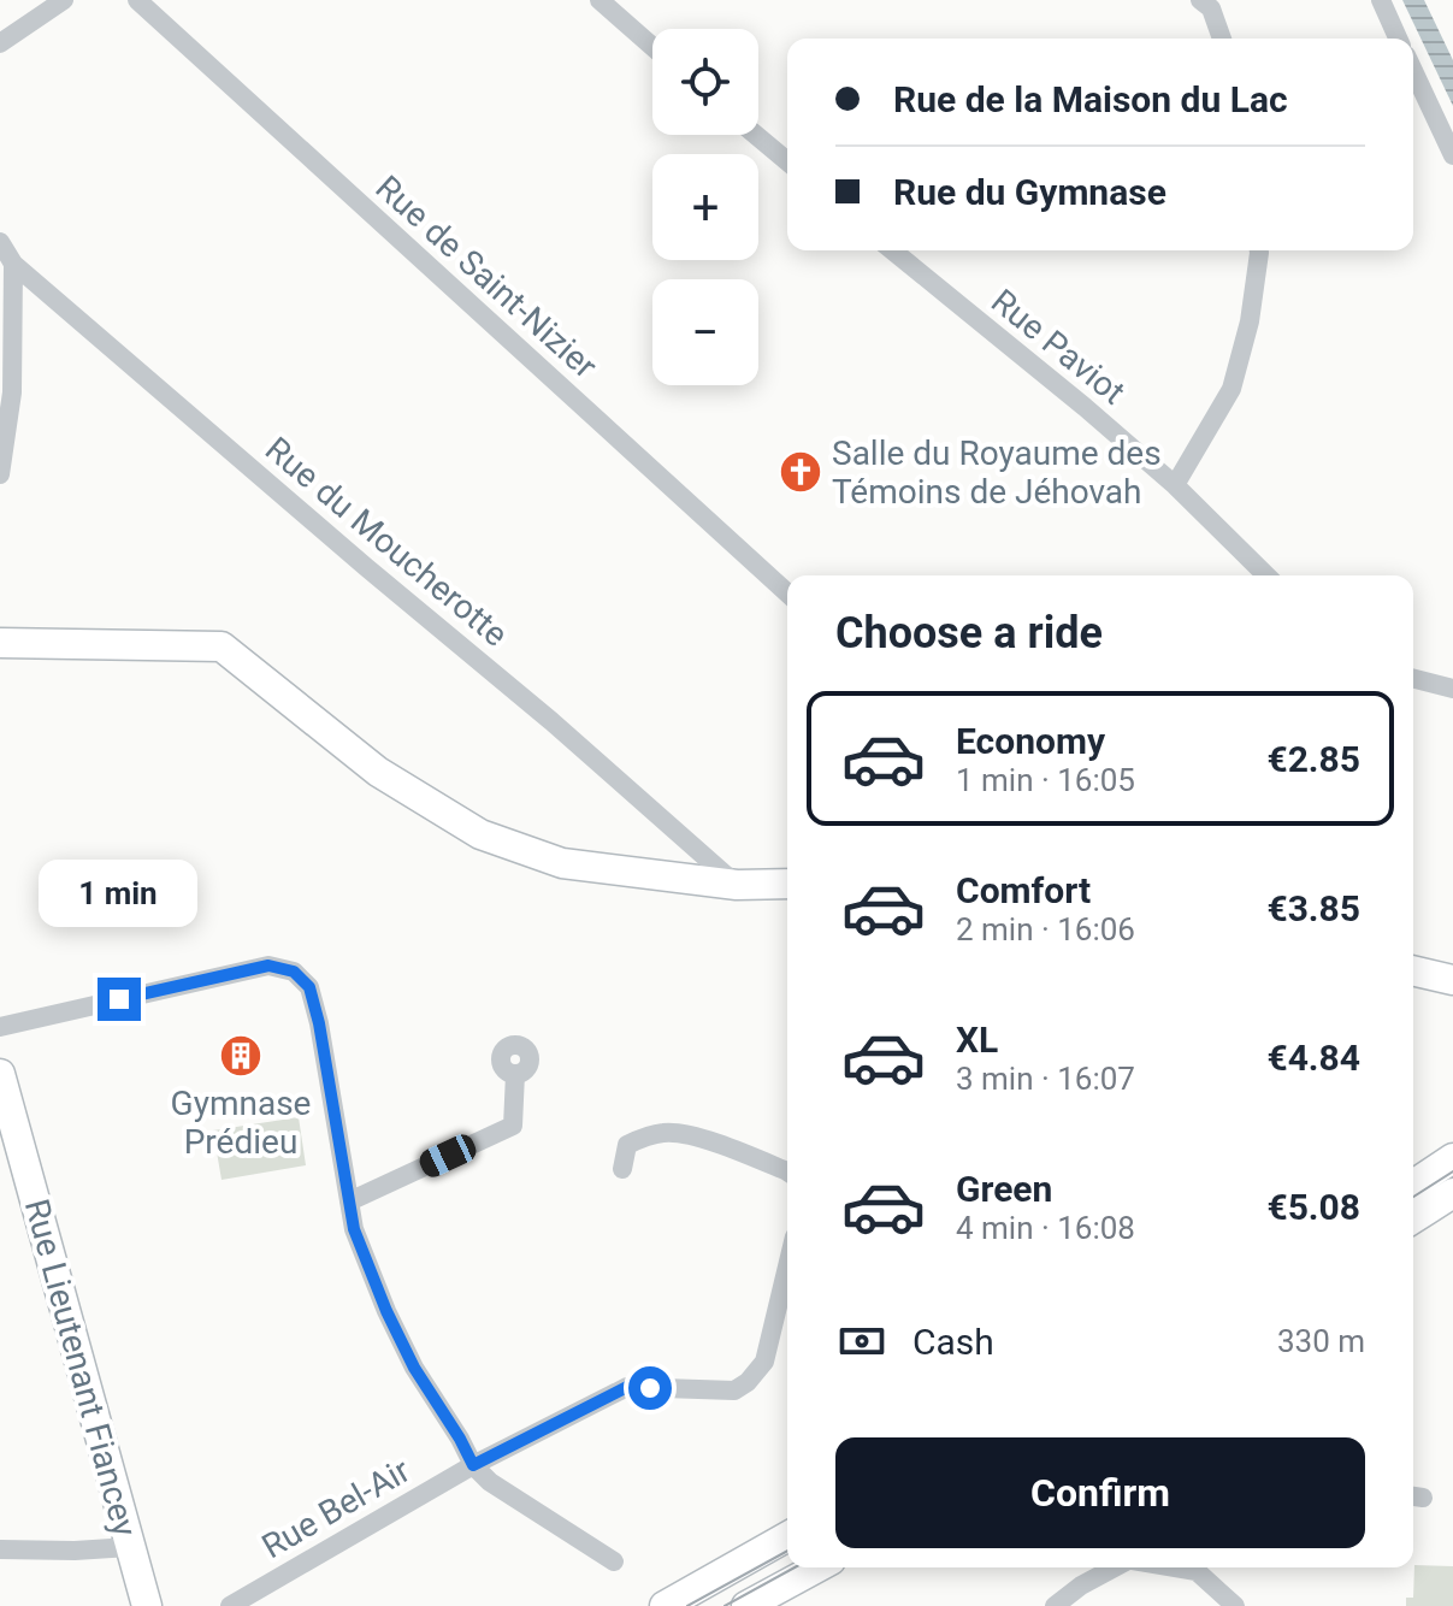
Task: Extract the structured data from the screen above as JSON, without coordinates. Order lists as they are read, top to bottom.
{
  "streets": {
    "street": [
      "Rue de Saint-Nizier",
      "Rue Paviot",
      "Rue du Moucherotte",
      "Rue Lieutenant Fiancey",
      "Rue Bel-Air"
    ]
  },
  "places": {
    "church": ["Salle du Royaume des Témoins de Jéhovah"],
    "building": ["Gymnase Prédieu"]
  },
  "page": {
    "map_buttons": ["+", "−"],
    "banner": ["Rue de la Maison du Lac", "Rue du Gymnase"],
    "heading": "Choose a ride",
    "list": [
      {
        "name": "Economy",
        "note": "1 min · 16:05",
        "value": "€2.85"
      },
      {
        "name": "Comfort",
        "note": "2 min · 16:06",
        "value": "€3.85"
      },
      {
        "name": "XL",
        "note": "3 min · 16:07",
        "value": "€4.84"
      },
      {
        "name": "Green",
        "note": "4 min · 16:08",
        "value": "€5.08"
      }
    ],
    "bubble": "1 min",
    "pay": ["Cash", "330 m"],
    "buttons": "Confirm"
  }
}
